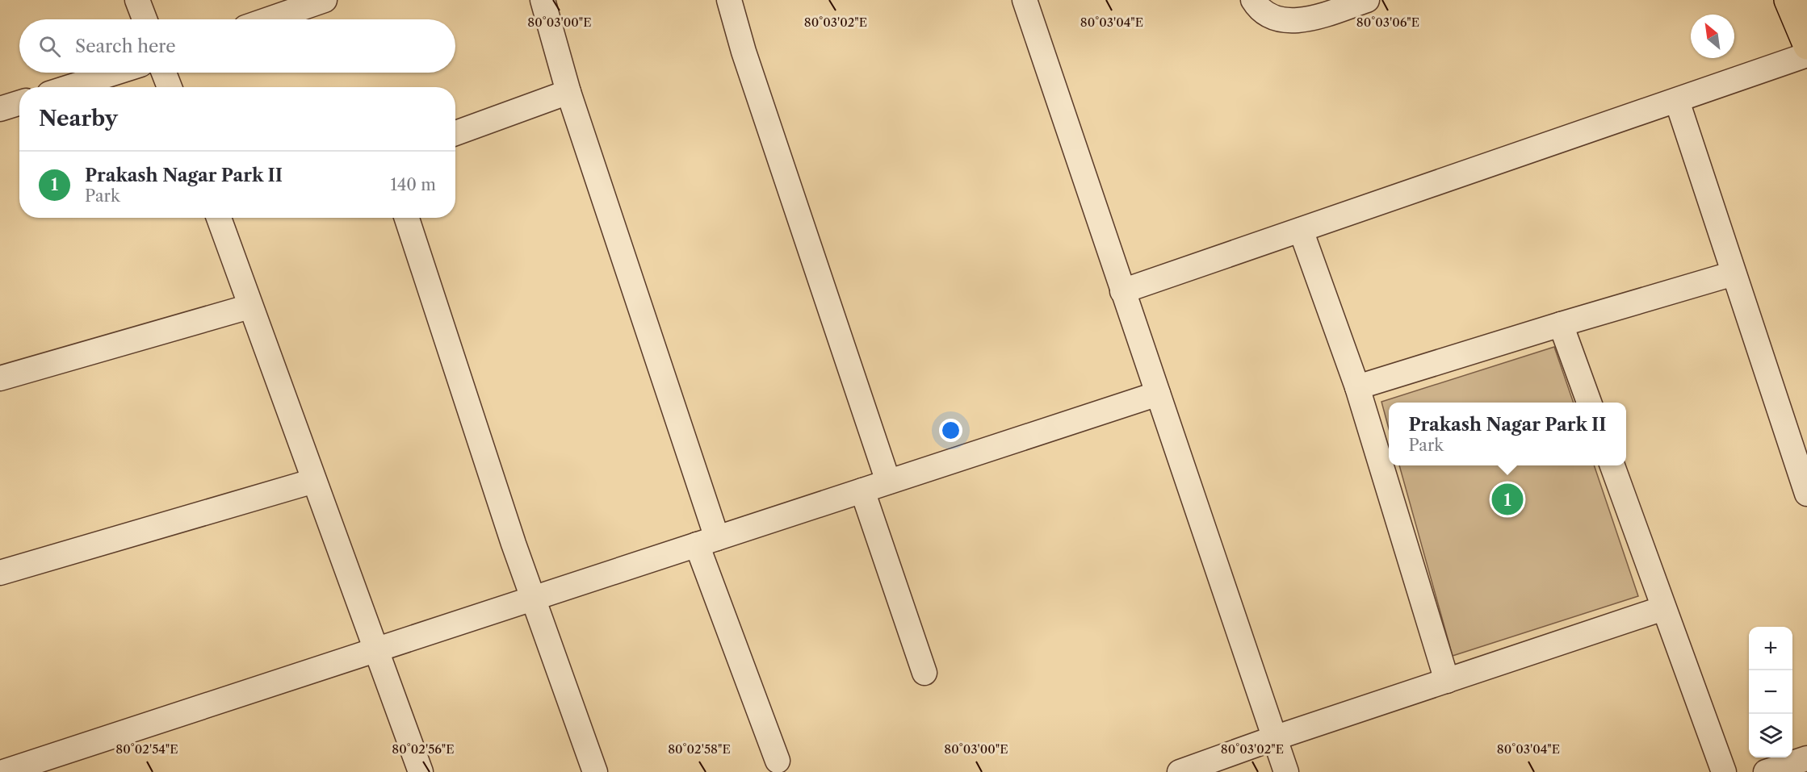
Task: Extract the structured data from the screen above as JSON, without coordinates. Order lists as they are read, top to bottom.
{
  "north": "top left",
  "page": {
    "search": "Search here",
    "heading": "Nearby",
    "list": [
      {
        "mark": "1",
        "name": "Prakash Nagar Park II",
        "note": "Park",
        "value": "140 m"
      }
    ],
    "popup": ["Prakash Nagar Park II", "Park"],
    "pins": "1",
    "map_buttons": ["+", "−"]
  },
  "coordinates": [
    "80°03'00\"E",
    "80°03'02\"E",
    "80°03'04\"E",
    "80°03'06\"E",
    "80°02'54\"E",
    "80°02'56\"E",
    "80°02'58\"E"
  ]
}
